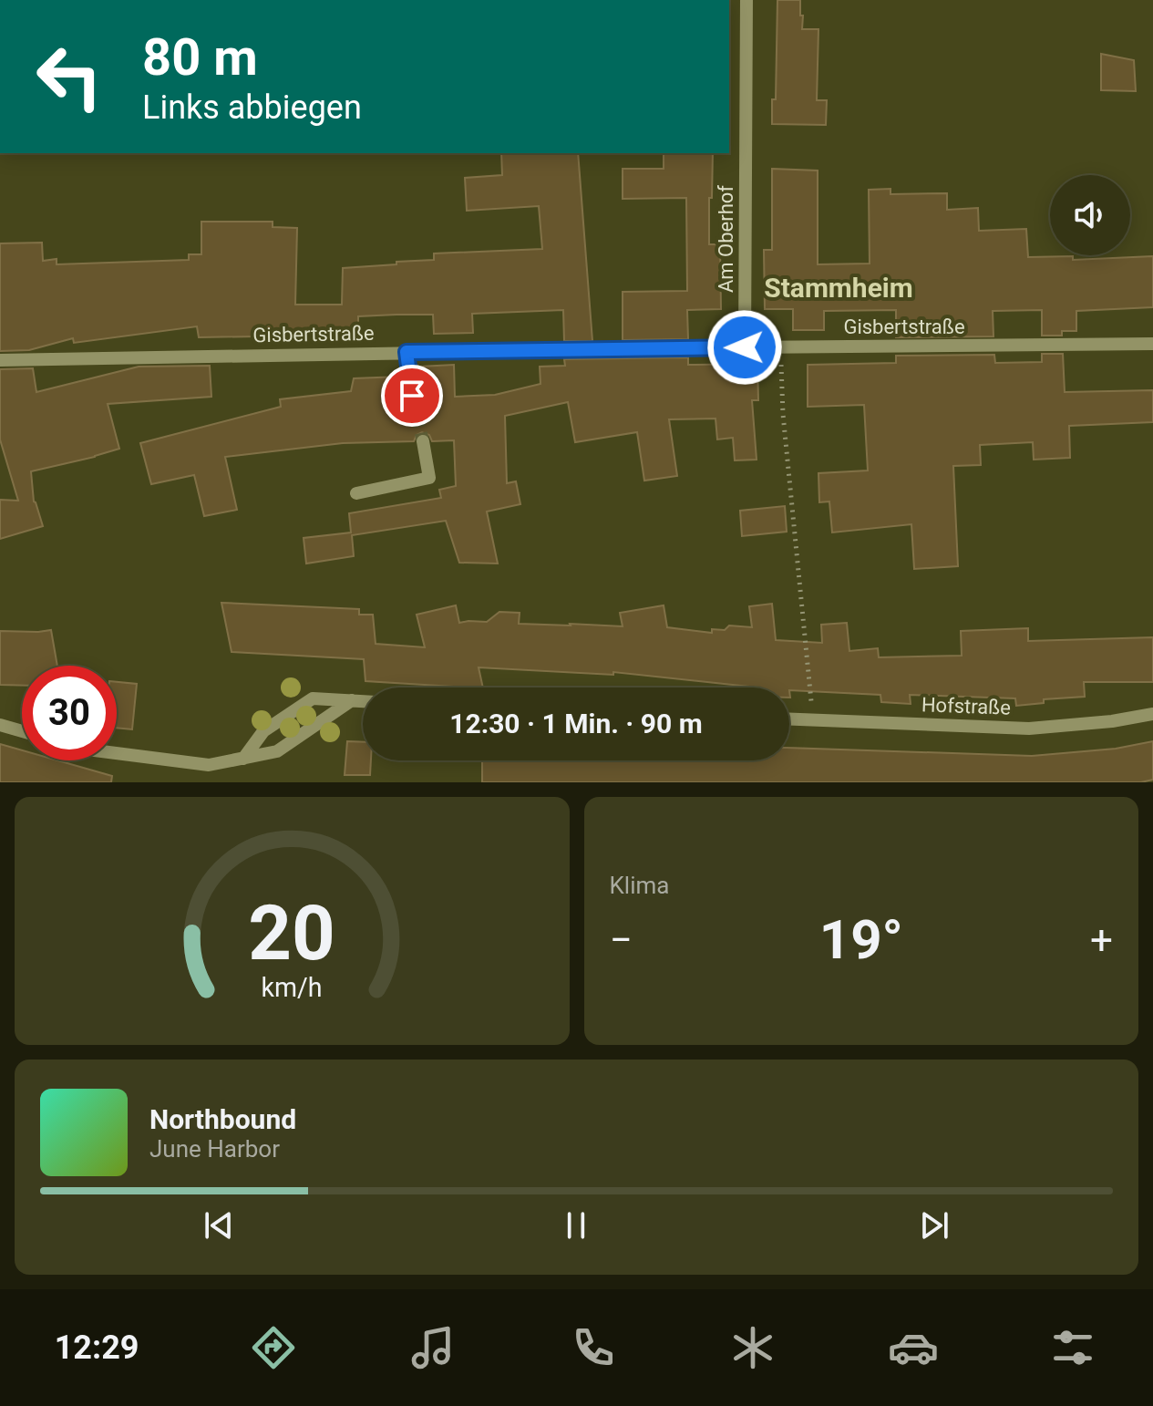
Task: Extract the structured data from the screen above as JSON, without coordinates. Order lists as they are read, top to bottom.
{
  "streets": {
    "street": ["Am Oberhof", "Gisbertstraße", "Hofstraße"]
  },
  "crossings": [
    ["Am Oberhof", "Gisbertstraße"]
  ],
  "districts": ["Stammheim"],
  "page": {
    "turn": ["80 m", "Links abbiegen"],
    "limit": "30",
    "trip": "12:30 · 1 Min. · 90 m",
    "tile": "Klima",
    "heat": ["−", "19°", "+"],
    "song": ["Northbound", "June Harbor"],
    "tabs": "12:29",
    "gauge": ["20", "km/h"]
  }
}
